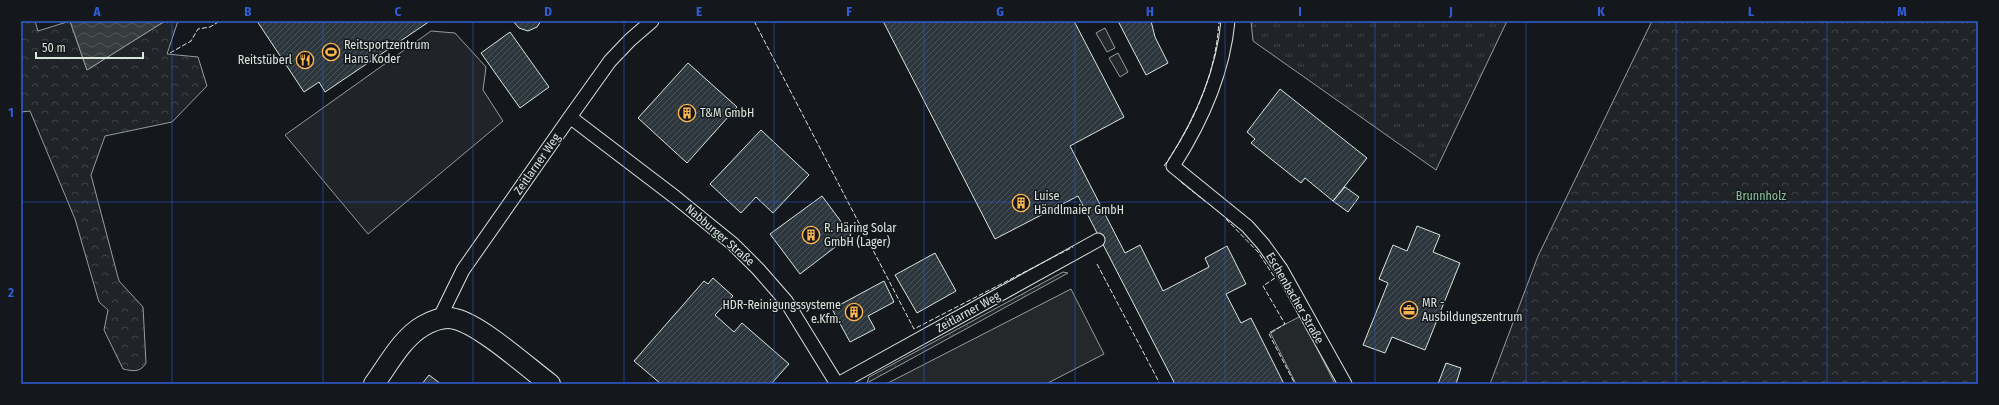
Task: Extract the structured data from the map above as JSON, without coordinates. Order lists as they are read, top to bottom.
{
  "streets": {
    "street": ["Zeitlarner Weg", "Nabburger Straße", "Eschenbacher Straße"]
  },
  "crossings": [
    ["Zeitlarner Weg", "Nabburger Straße"]
  ],
  "parks": ["Brunnholz"],
  "places": {
    "sports": ["Reitsportzentrum Hans Koder"],
    "restaurant": ["Reitstüberl"],
    "building": [
      "T&M GmbH",
      "Luise Händlmaier GmbH",
      "R. Häring Solar GmbH (Lager)",
      "HDR-Reinigungssysteme e.Kfm."
    ],
    "office": ["MR - Ausbildungszentrum"]
  },
  "scale_bar": "50 m",
  "grid": {
    "columns": [
      "A",
      "B",
      "C",
      "D",
      "E",
      "F",
      "G",
      "H",
      "I",
      "J",
      "K",
      "L",
      "M"
    ],
    "rows": ["1", "2"]
  }
}
